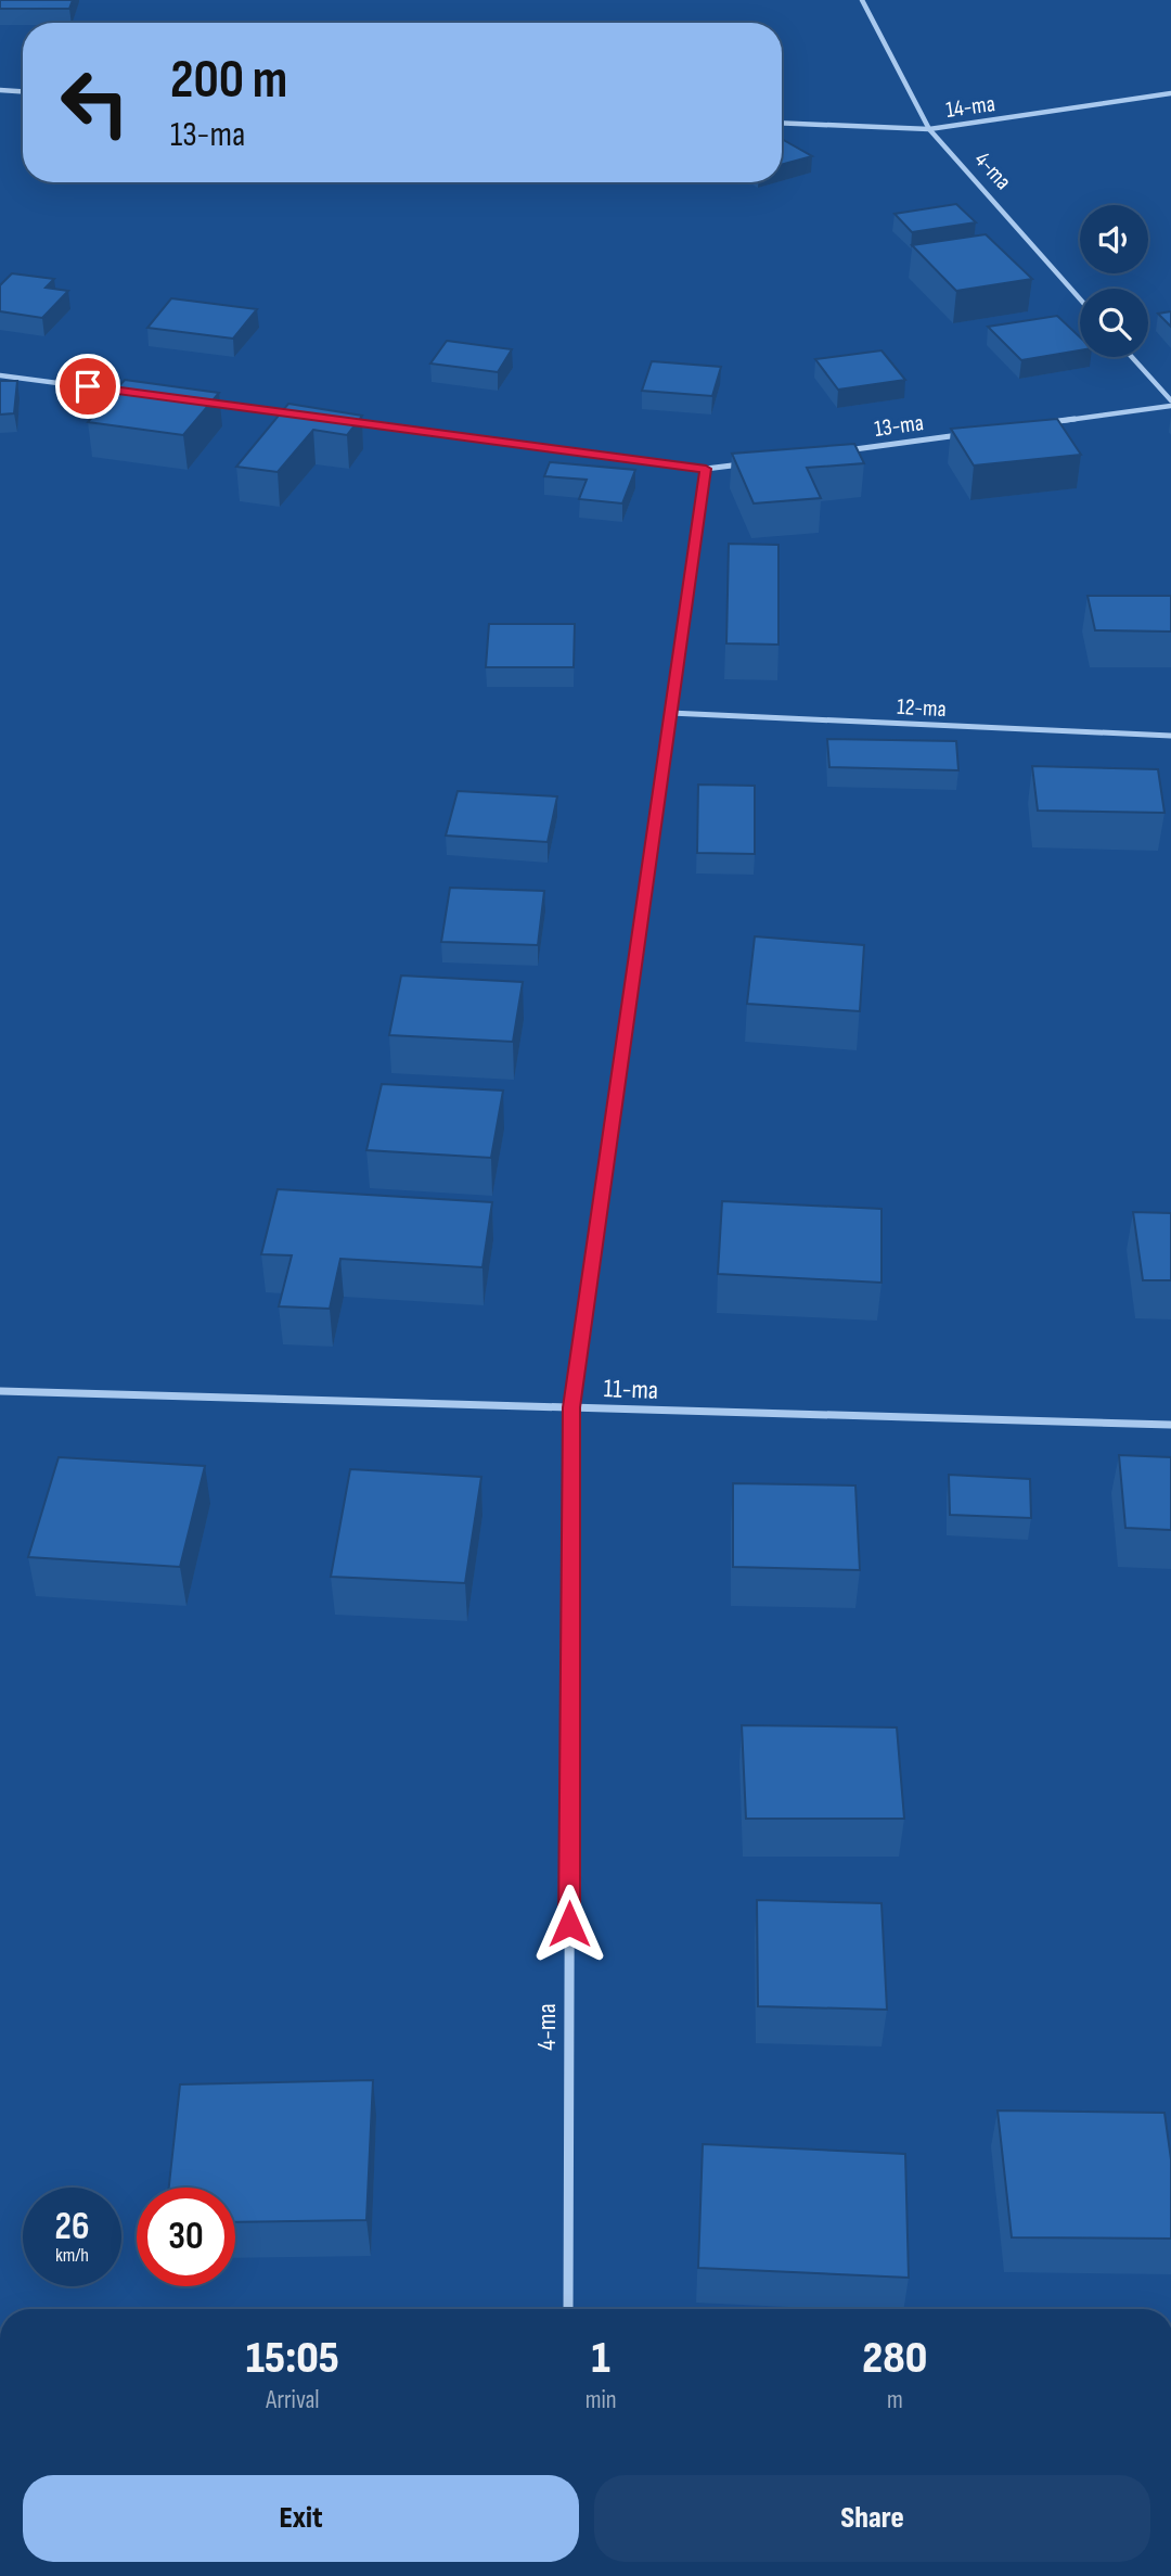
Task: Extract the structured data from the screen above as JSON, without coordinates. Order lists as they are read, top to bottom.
{
  "streets": {
    "street": [
      "14-та",
      "4-та",
      "13-та",
      "12-та",
      "11-та"
    ]
  },
  "crossings": [
    ["14-та", "4-та"],
    ["4-та", "12-та"],
    ["4-та", "11-та"]
  ],
  "page": {
    "turn": ["200 m", "13-та"],
    "speed": "26 km/h",
    "limit": "30",
    "eta": [
      "15:05",
      "Arrival",
      "1",
      "min",
      "280",
      "m"
    ],
    "buttons": ["Exit", "Share"]
  }
}
